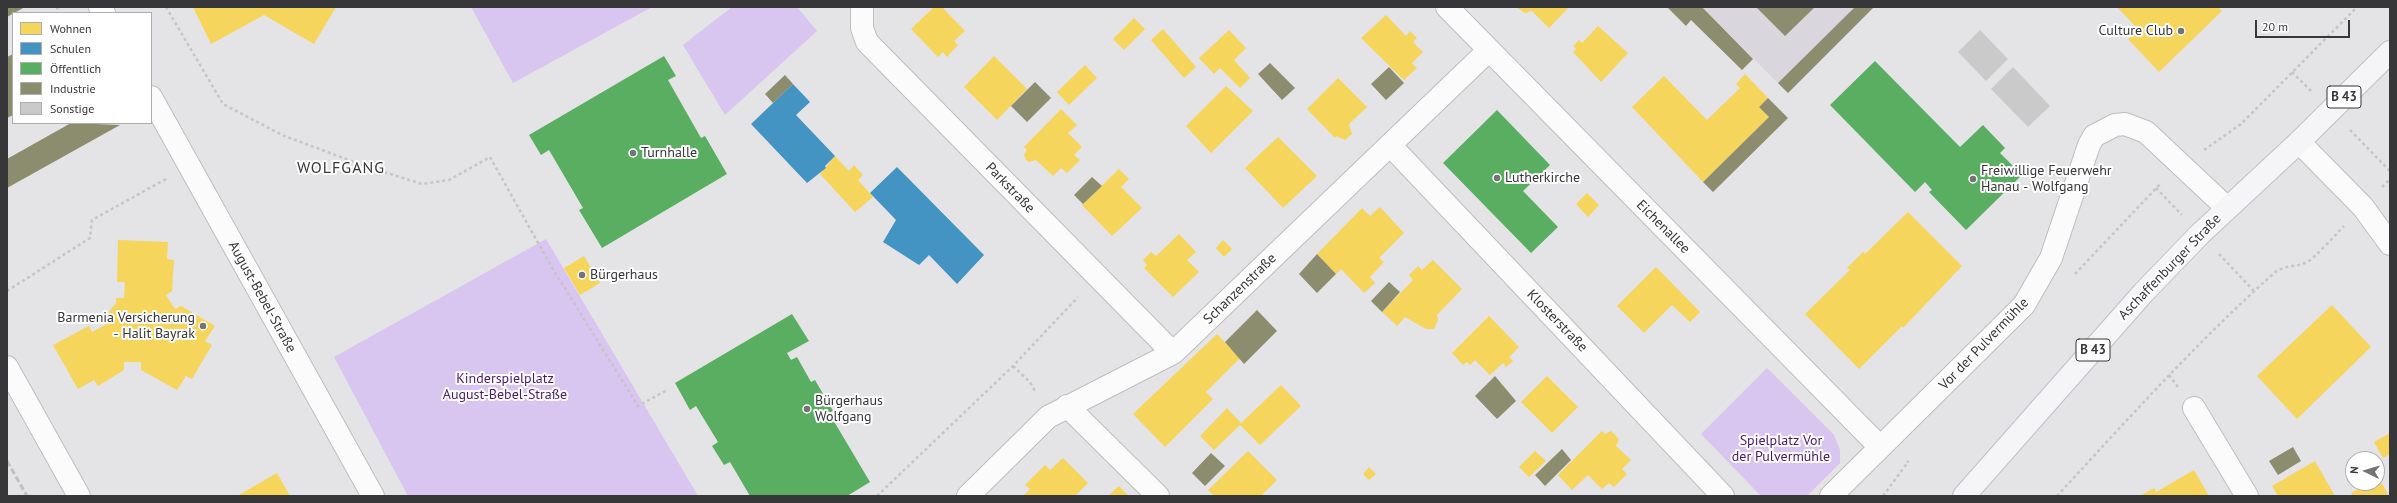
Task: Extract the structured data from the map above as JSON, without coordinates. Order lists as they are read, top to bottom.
{
  "streets": {
    "main road": ["B 43", "Aschaffenburger Straße"],
    "street": [
      "Parkstraße",
      "Eichenallee",
      "Schanzenstraße",
      "August-Bebel-Straße",
      "Klosterstraße",
      "Vor der Pulvermühle"
    ]
  },
  "crossings": [
    ["Parkstraße", "Schanzenstraße"],
    ["Eichenallee", "Schanzenstraße"],
    ["Eichenallee", "Vor der Pulvermühle"],
    ["Aschaffenburger Straße", "Vor der Pulvermühle"],
    ["Schanzenstraße", "Klosterstraße"]
  ],
  "districts": ["WOLFGANG"],
  "parks": ["Kinderspielplatz August-Bebel-Straße", "Spielplatz Vor der Pulvermühle"],
  "places": [
    "Culture Club",
    "Turnhalle",
    "Lutherkirche",
    "Freiwillige Feuerwehr Hanau - Wolfgang",
    "Bürgerhaus",
    "Barmenia Versicherung - Halit Bayrak",
    "Bürgerhaus Wolfgang"
  ],
  "legend": [
    "Wohnen",
    "Schulen",
    "Öffentlich",
    "Industrie",
    "Sonstige"
  ],
  "scale_bar": "20 m",
  "north": "left"
}
